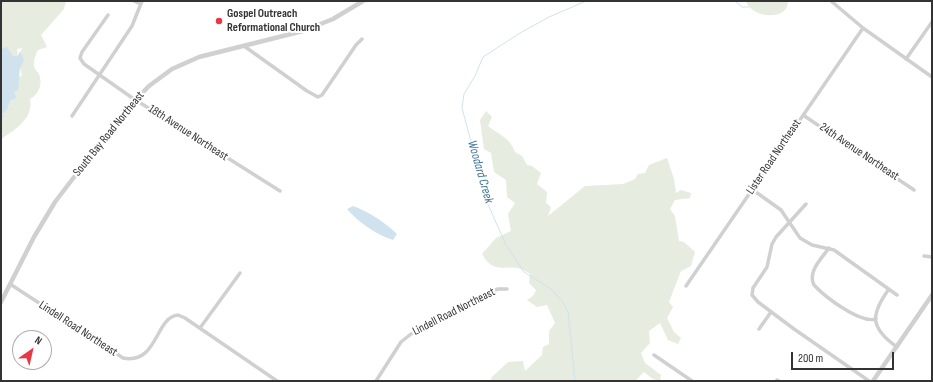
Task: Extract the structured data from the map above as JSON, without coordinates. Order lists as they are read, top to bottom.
{
  "streets": {
    "street": [
      "18th Avenue Northeast",
      "South Bay Road Northeast",
      "24th Avenue Northeast",
      "Lister Road Northeast",
      "Lindell Road Northeast"
    ]
  },
  "crossings": [
    ["18th Avenue Northeast", "South Bay Road Northeast"],
    ["South Bay Road Northeast", "Lindell Road Northeast"],
    ["24th Avenue Northeast", "Lister Road Northeast"]
  ],
  "water": ["Woodard Creek"],
  "places": ["Gospel Outreach Reformational Church"],
  "scale_bar": "200 m",
  "north": "top right"
}
